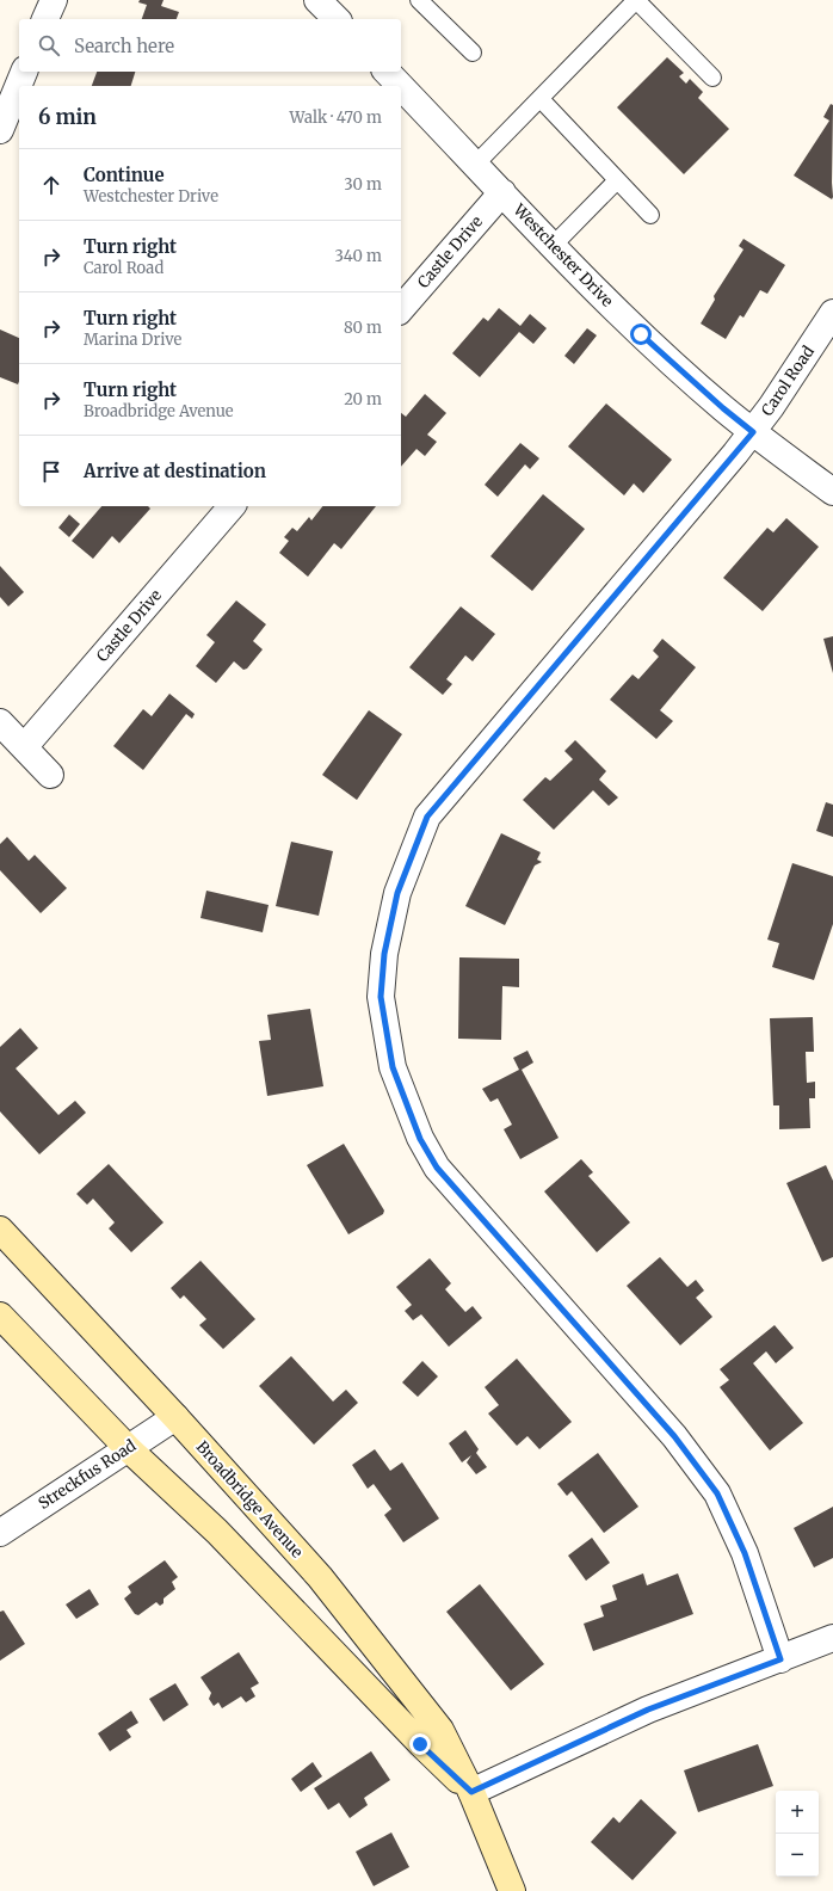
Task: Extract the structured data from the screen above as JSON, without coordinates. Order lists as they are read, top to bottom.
{
  "streets": {
    "main road": ["Broadbridge Avenue"],
    "street": [
      "Castle Drive",
      "Westchester Drive",
      "Carol Road",
      "Streckfus Road"
    ]
  },
  "crossings": [
    ["Castle Drive", "Westchester Drive"],
    ["Westchester Drive", "Carol Road"],
    ["Streckfus Road", "Broadbridge Avenue"]
  ],
  "page": {
    "search": "Search here",
    "heading": ["6 min", "Walk · 470 m"],
    "list": [
      ["Continue", "Westchester Drive", "30 m"],
      ["Turn right", "Carol Road", "340 m"],
      ["Turn right", "Marina Drive", "80 m"],
      ["Turn right", "Broadbridge Avenue", "20 m"],
      "Arrive at destination"
    ],
    "map_buttons": ["+", "−"]
  }
}
